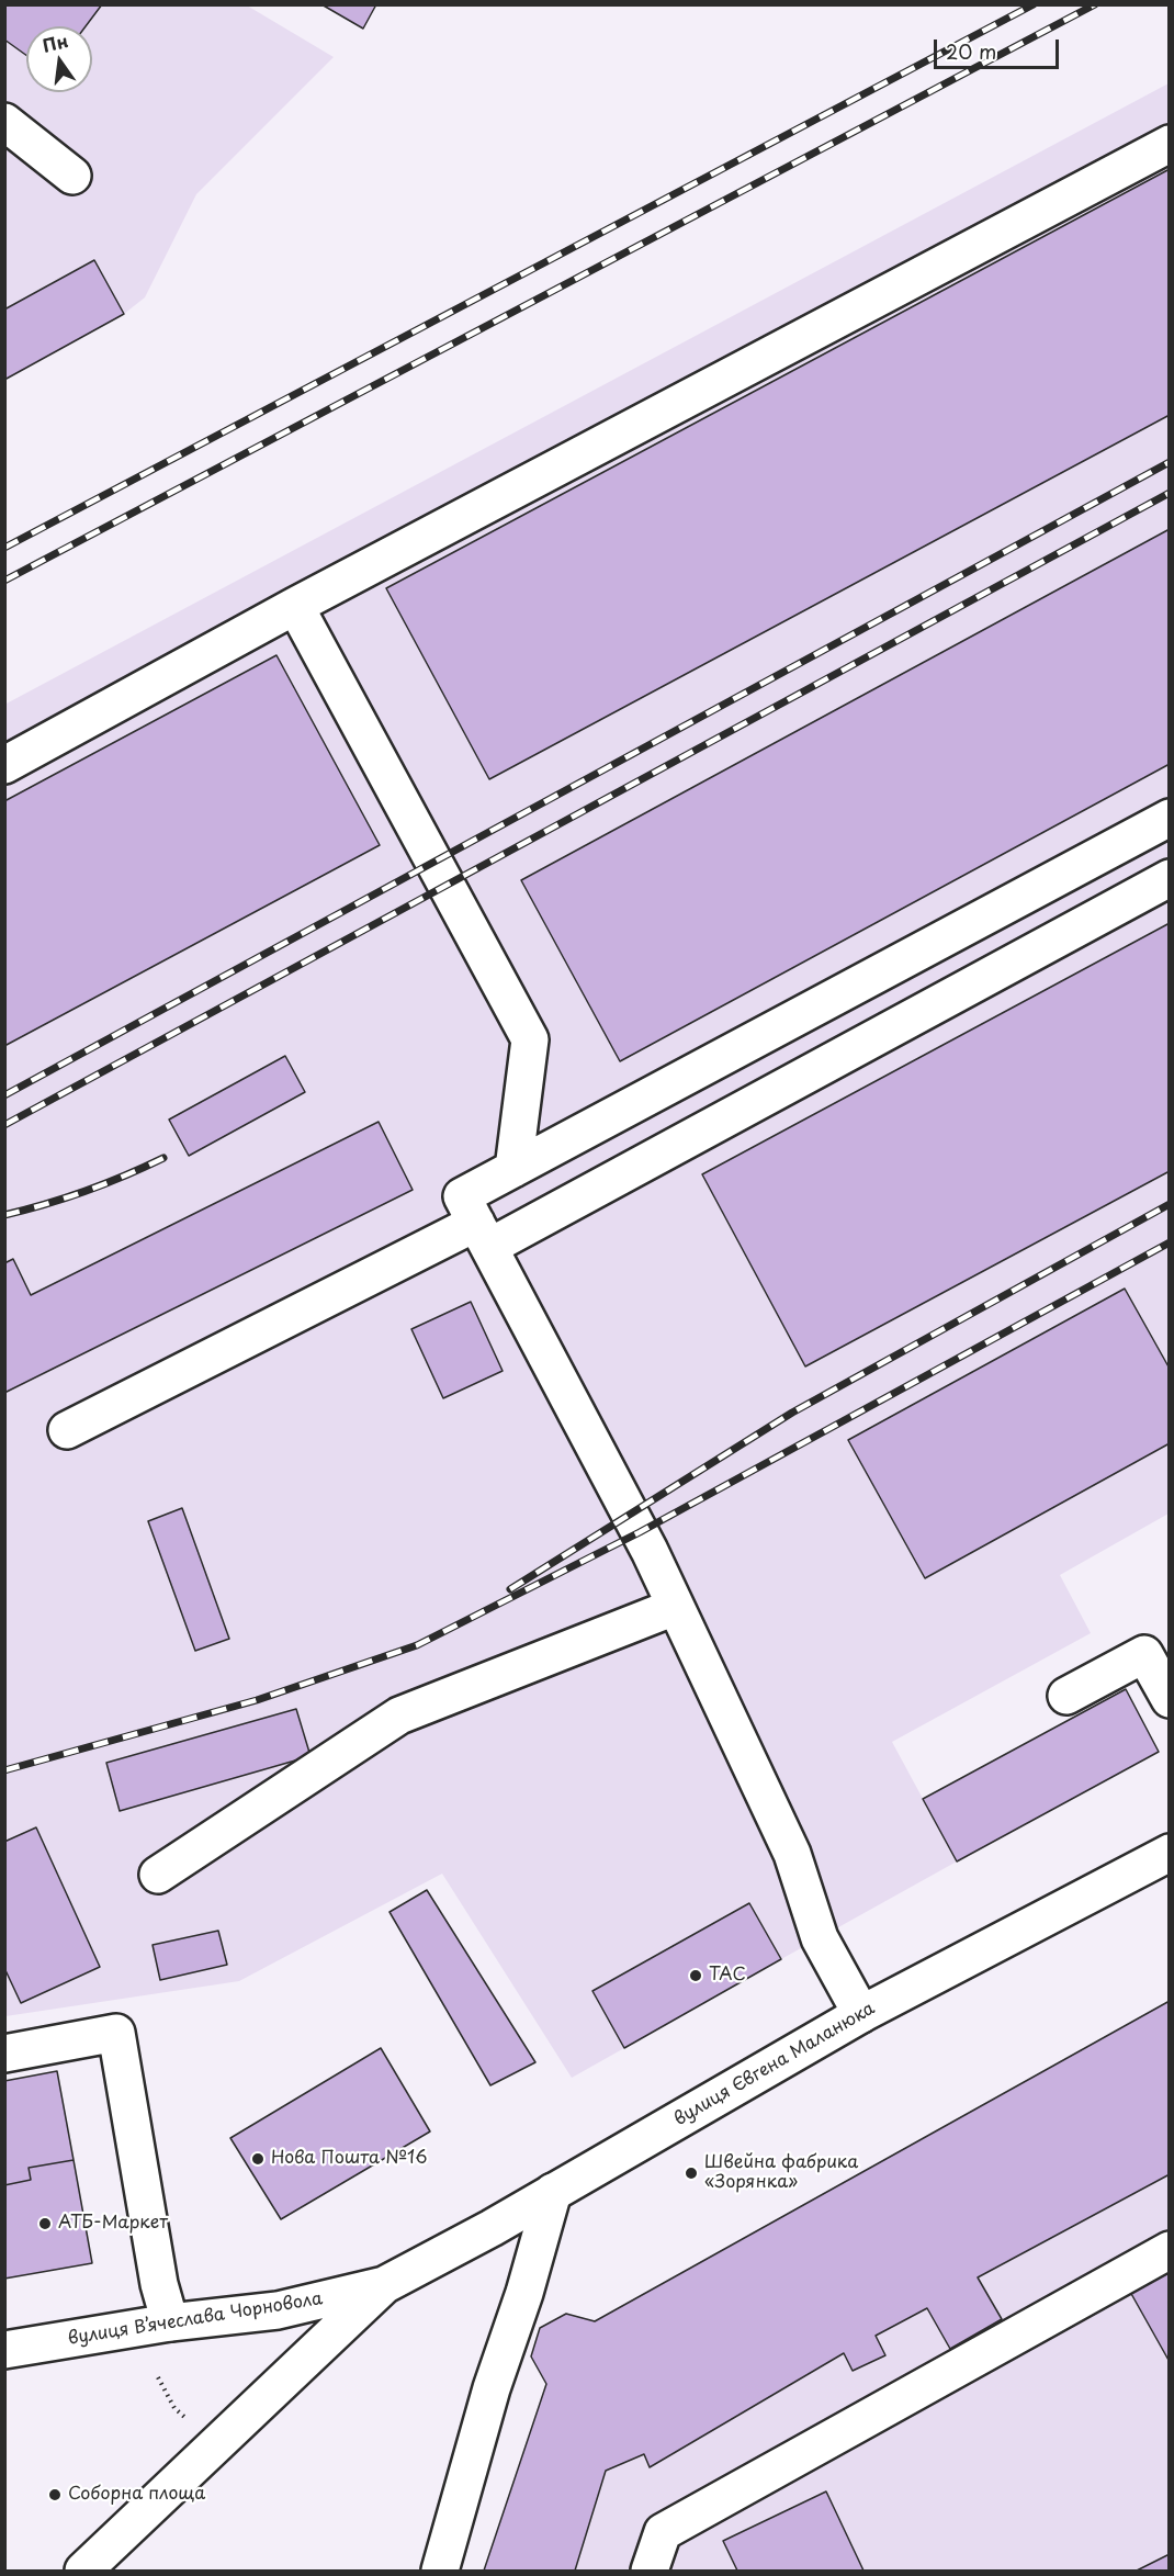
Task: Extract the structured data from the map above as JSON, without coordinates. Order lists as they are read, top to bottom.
{
  "streets": {
    "main road": ["вулиця Євгена Маланюка", "вулиця Вʼячеслава Чорновола"]
  },
  "crossings": [
    ["вулиця Євгена Маланюка", "вулиця Вʼячеслава Чорновола"]
  ],
  "places": [
    "ТАС",
    "Нова Пошта №16",
    "Швейна фабрика «Зорянка»",
    "АТБ-Маркет",
    "Соборна площа"
  ],
  "scale_bar": "20 m",
  "north": "top"
}
